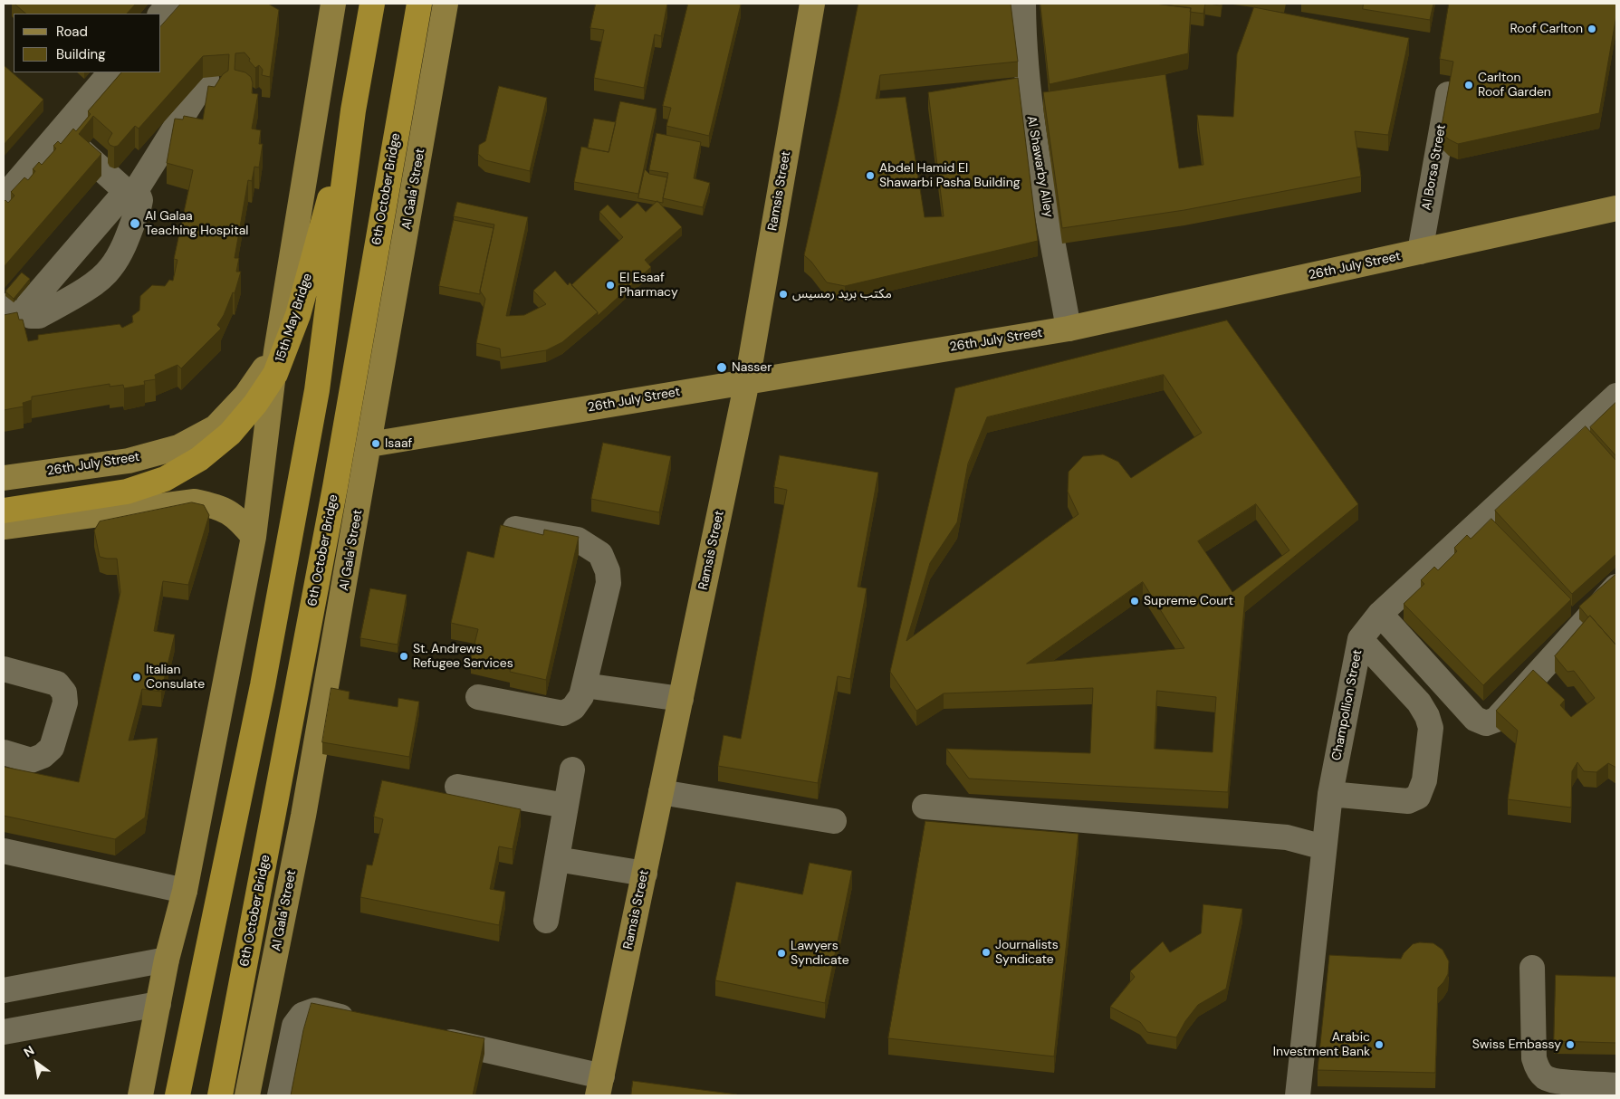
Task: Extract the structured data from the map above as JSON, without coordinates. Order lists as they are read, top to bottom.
{
  "streets": {
    "highway": ["6th October Bridge", "15th May Bridge"],
    "main road": ["Al Gala' Street", "Ramsis Street", "26th July Street"],
    "street": ["Al Shawarby Alley", "Al Borsa Street", "Champollion Street"]
  },
  "crossings": [
    ["Al Shawarby Alley", "26th July Street"],
    ["Al Borsa Street", "26th July Street"],
    ["Al Gala' Street", "26th July Street"],
    ["Ramsis Street", "26th July Street"]
  ],
  "places": [
    "Roof Carlton",
    "Carlton Roof Garden",
    "Abdel Hamid El Shawarbi Pasha Building",
    "Al Galaa Teaching Hospital",
    "El Esaaf Pharmacy",
    "مكتب بريد رمسيس",
    "Nasser",
    "Isaaf",
    "Supreme Court",
    "St. Andrews Refugee Services",
    "Italian Consulate",
    "Journalists Syndicate",
    "Lawyers Syndicate",
    "Arabic Investment Bank",
    "Swiss Embassy"
  ],
  "legend": ["Road", "Building"],
  "north": "top left"
}
